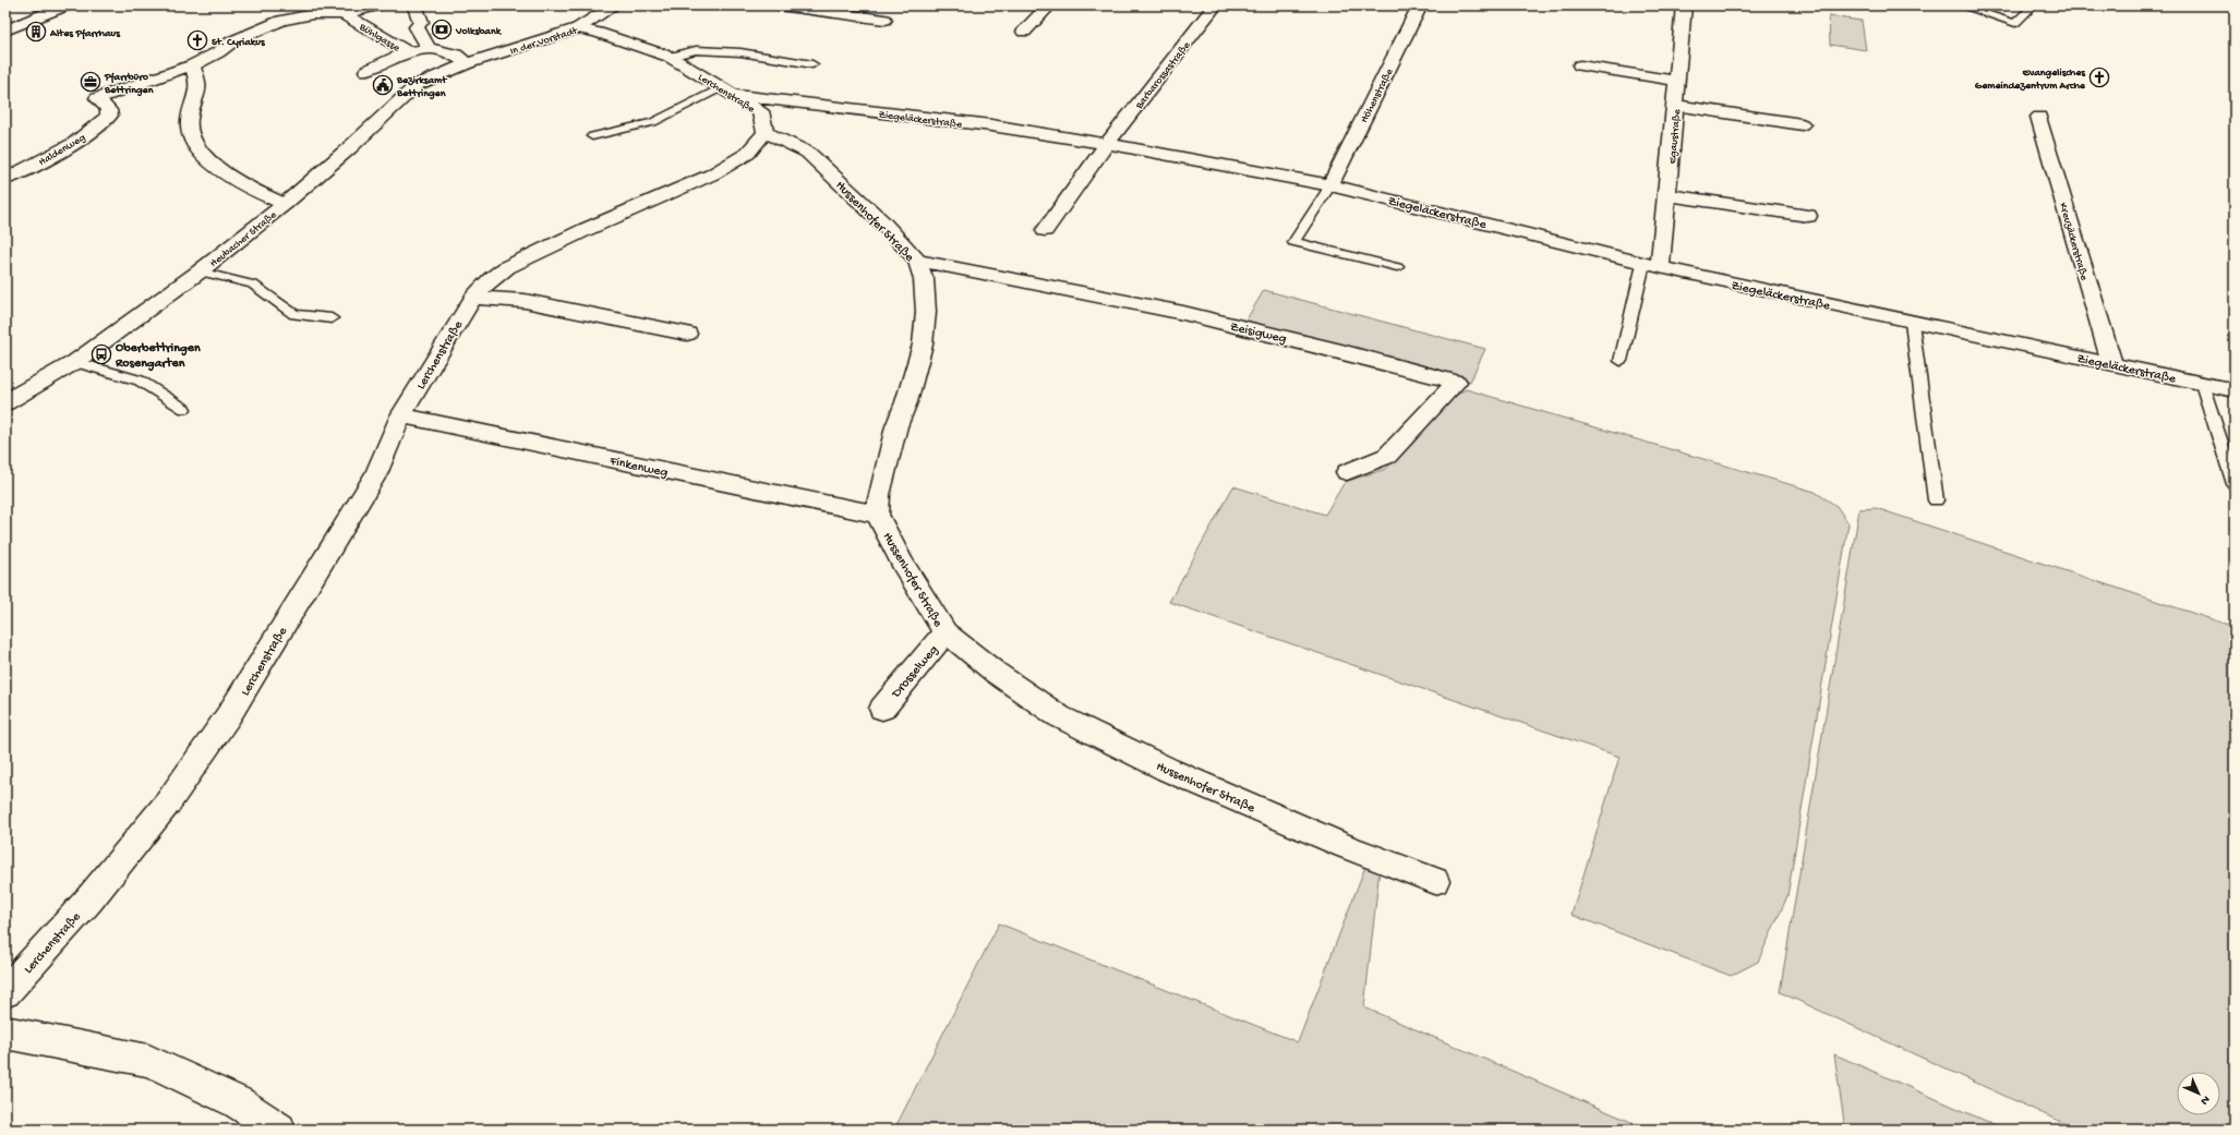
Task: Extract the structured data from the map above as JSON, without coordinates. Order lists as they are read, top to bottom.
{
  "streets": {
    "street": [
      "Bühlgasse",
      "In der Vorstadt",
      "Barbarossastraße",
      "Lerchenstraße",
      "Höhenstraße",
      "Ziegeläckerstraße",
      "Egaustraße",
      "Haldenweg",
      "Hussenhofer Straße",
      "Heubacher Straße",
      "Kreuzäckerstraße",
      "Zeisigweg",
      "Finkenweg",
      "Drosselweg"
    ]
  },
  "crossings": [
    ["Bühlgasse", "In der Vorstadt"],
    ["Bühlgasse", "Heubacher Straße"],
    ["In der Vorstadt", "Lerchenstraße"],
    ["In der Vorstadt", "Heubacher Straße"],
    ["Barbarossastraße", "Ziegeläckerstraße"],
    ["Lerchenstraße", "Ziegeläckerstraße"],
    ["Lerchenstraße", "Hussenhofer Straße"],
    ["Lerchenstraße", "Finkenweg"],
    ["Höhenstraße", "Ziegeläckerstraße"],
    ["Ziegeläckerstraße", "Egaustraße"],
    ["Ziegeläckerstraße", "Kreuzäckerstraße"],
    ["Hussenhofer Straße", "Zeisigweg"],
    ["Hussenhofer Straße", "Finkenweg"],
    ["Hussenhofer Straße", "Drosselweg"]
  ],
  "places": {
    "bank": ["Volksbank"],
    "building": ["Altes Pfarrhaus"],
    "church": ["St. Cyriakus", "Evangelisches Gemeindezentrum Arche"],
    "office": ["Pfarrbüro Bettringen"],
    "public building": ["Bezirksamt Bettringen"],
    "bus stop": ["Oberbettringen Rosengarten"]
  },
  "north": "bottom right"
}
